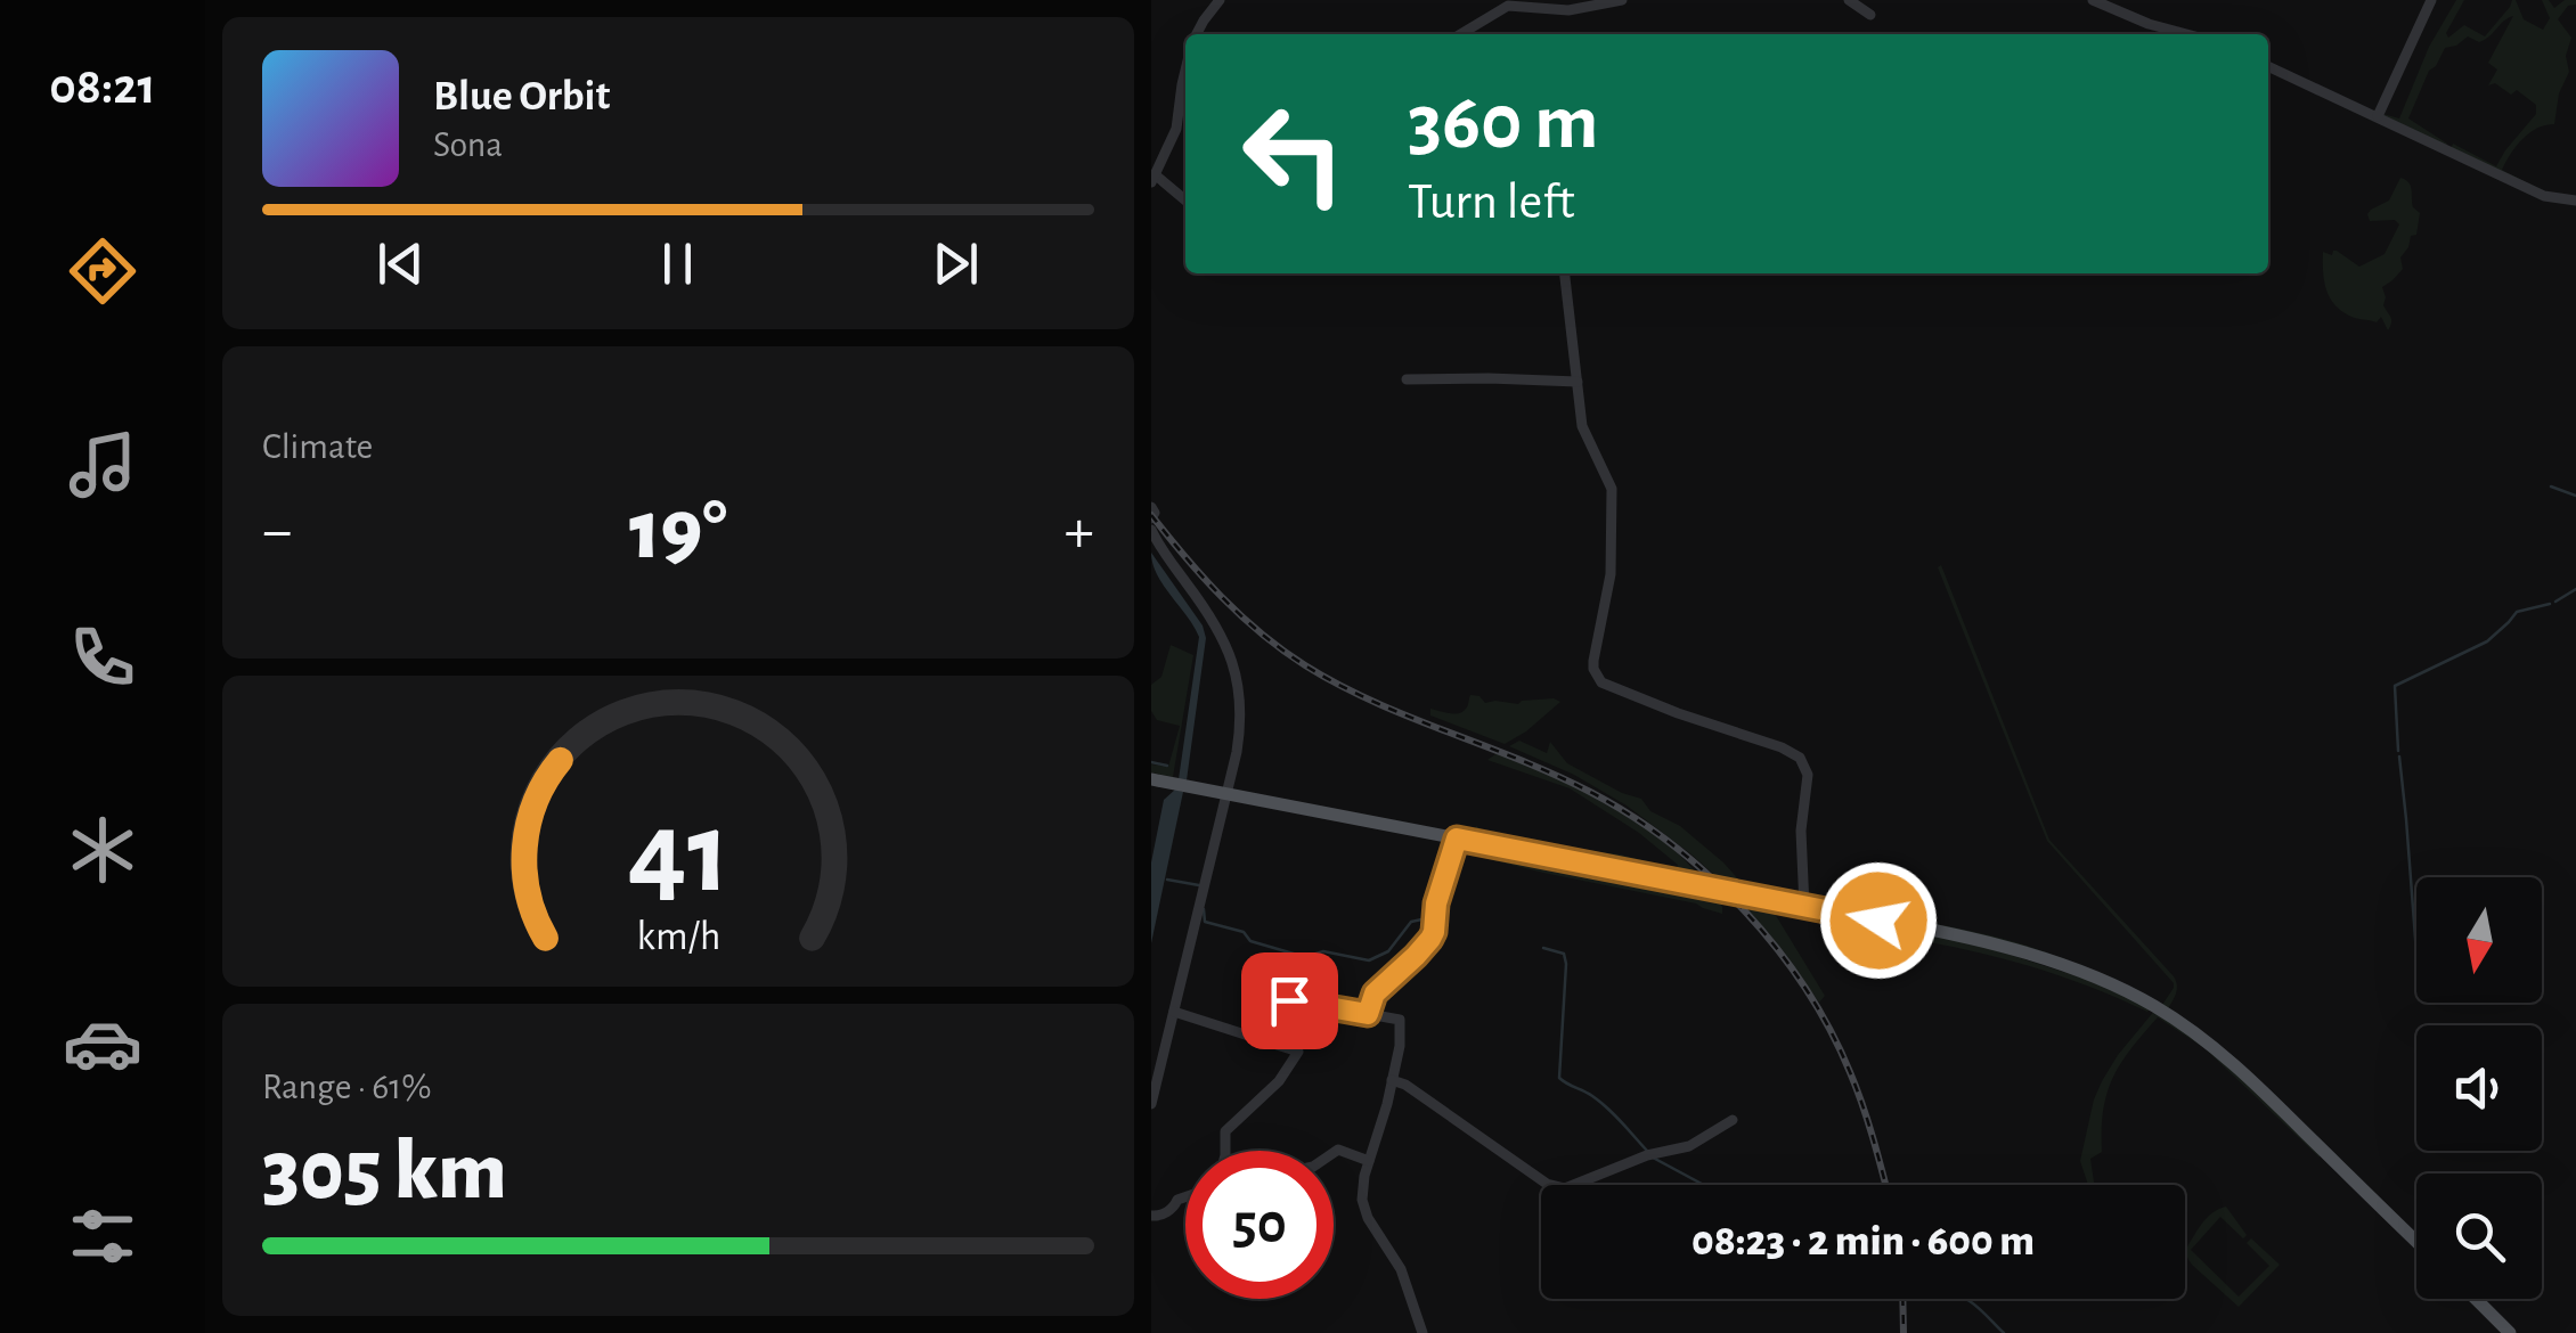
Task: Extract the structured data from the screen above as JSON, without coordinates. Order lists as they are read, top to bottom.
{
  "north": "bottom",
  "page": {
    "tabs": "08:21",
    "turn": ["360 m", "Turn left"],
    "song": ["Blue Orbit", "Sona"],
    "tile": [
      "Climate",
      ["Range · 61%", "305 km"]
    ],
    "heat": ["−", "19°", "+"],
    "limit": "50",
    "trip": "08:23 · 2 min · 600 m",
    "gauge": ["41", "km/h"]
  }
}
